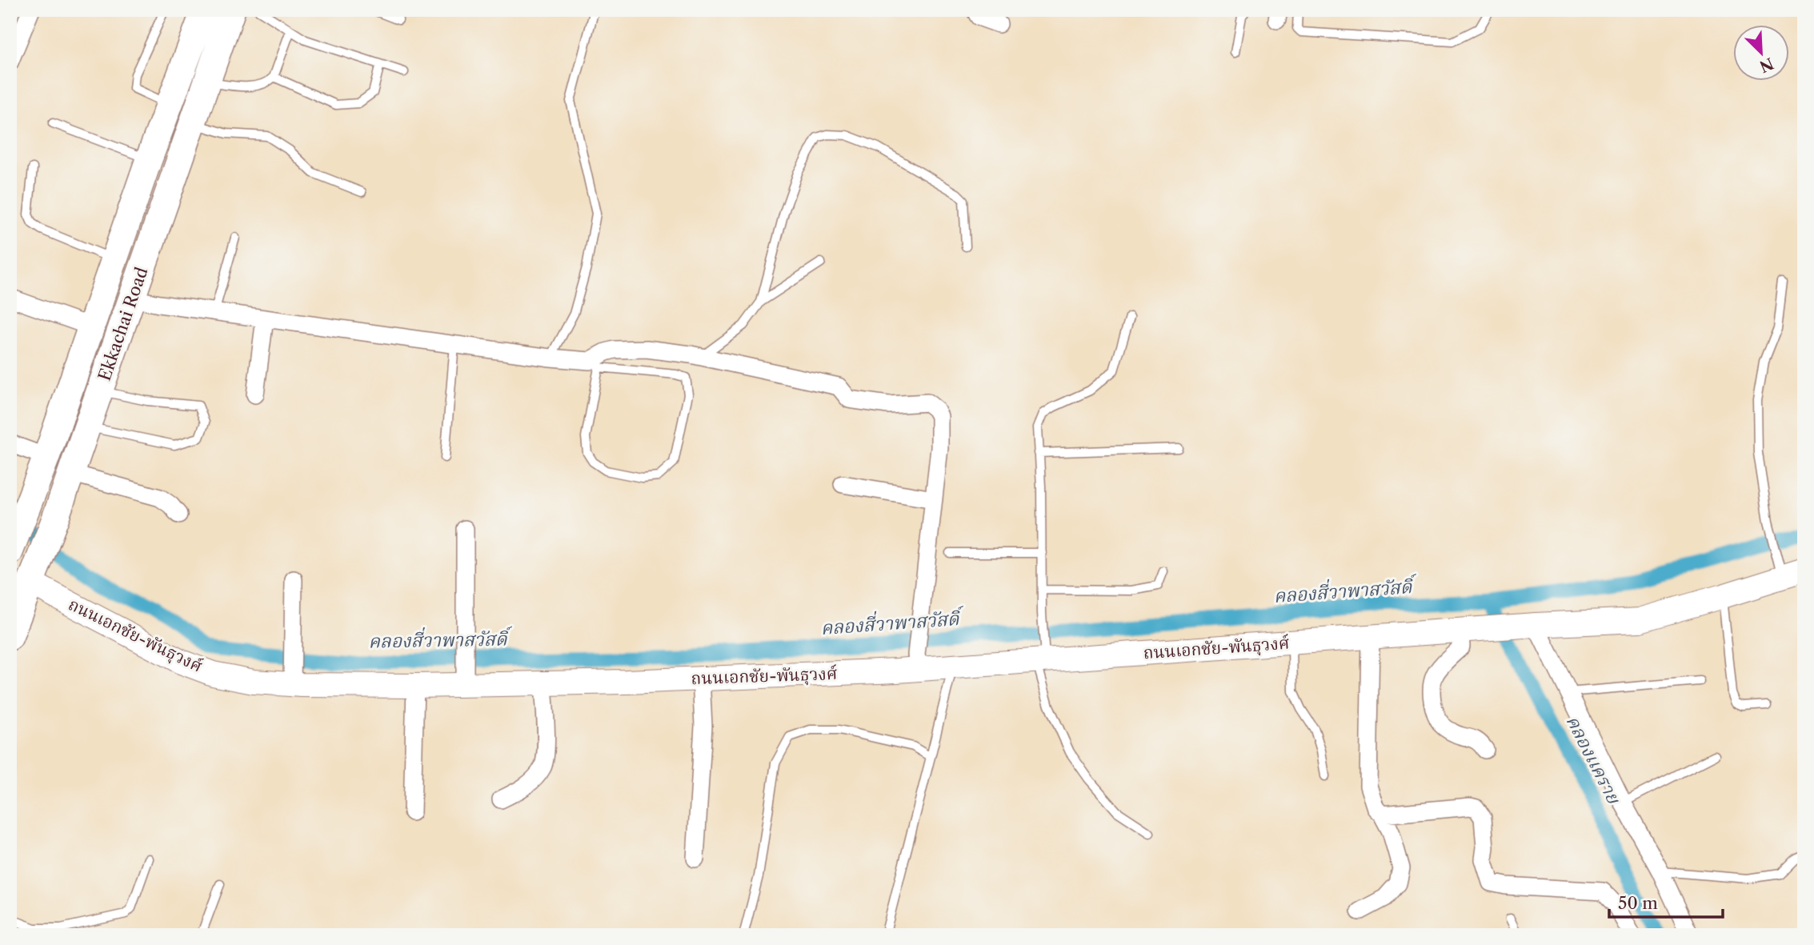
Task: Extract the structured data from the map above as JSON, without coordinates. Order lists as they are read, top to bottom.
{
  "streets": {
    "main road": ["Ekkachai Road"],
    "street": ["ถนนเอกชัย-พันธุวงศ์"]
  },
  "crossings": [
    ["Ekkachai Road", "ถนนเอกชัย-พันธุวงศ์"]
  ],
  "water": ["คลองสี่วาพาสวัสดิ์", "คลองเเคราย"],
  "scale_bar": "50 m",
  "north": "bottom right"
}
